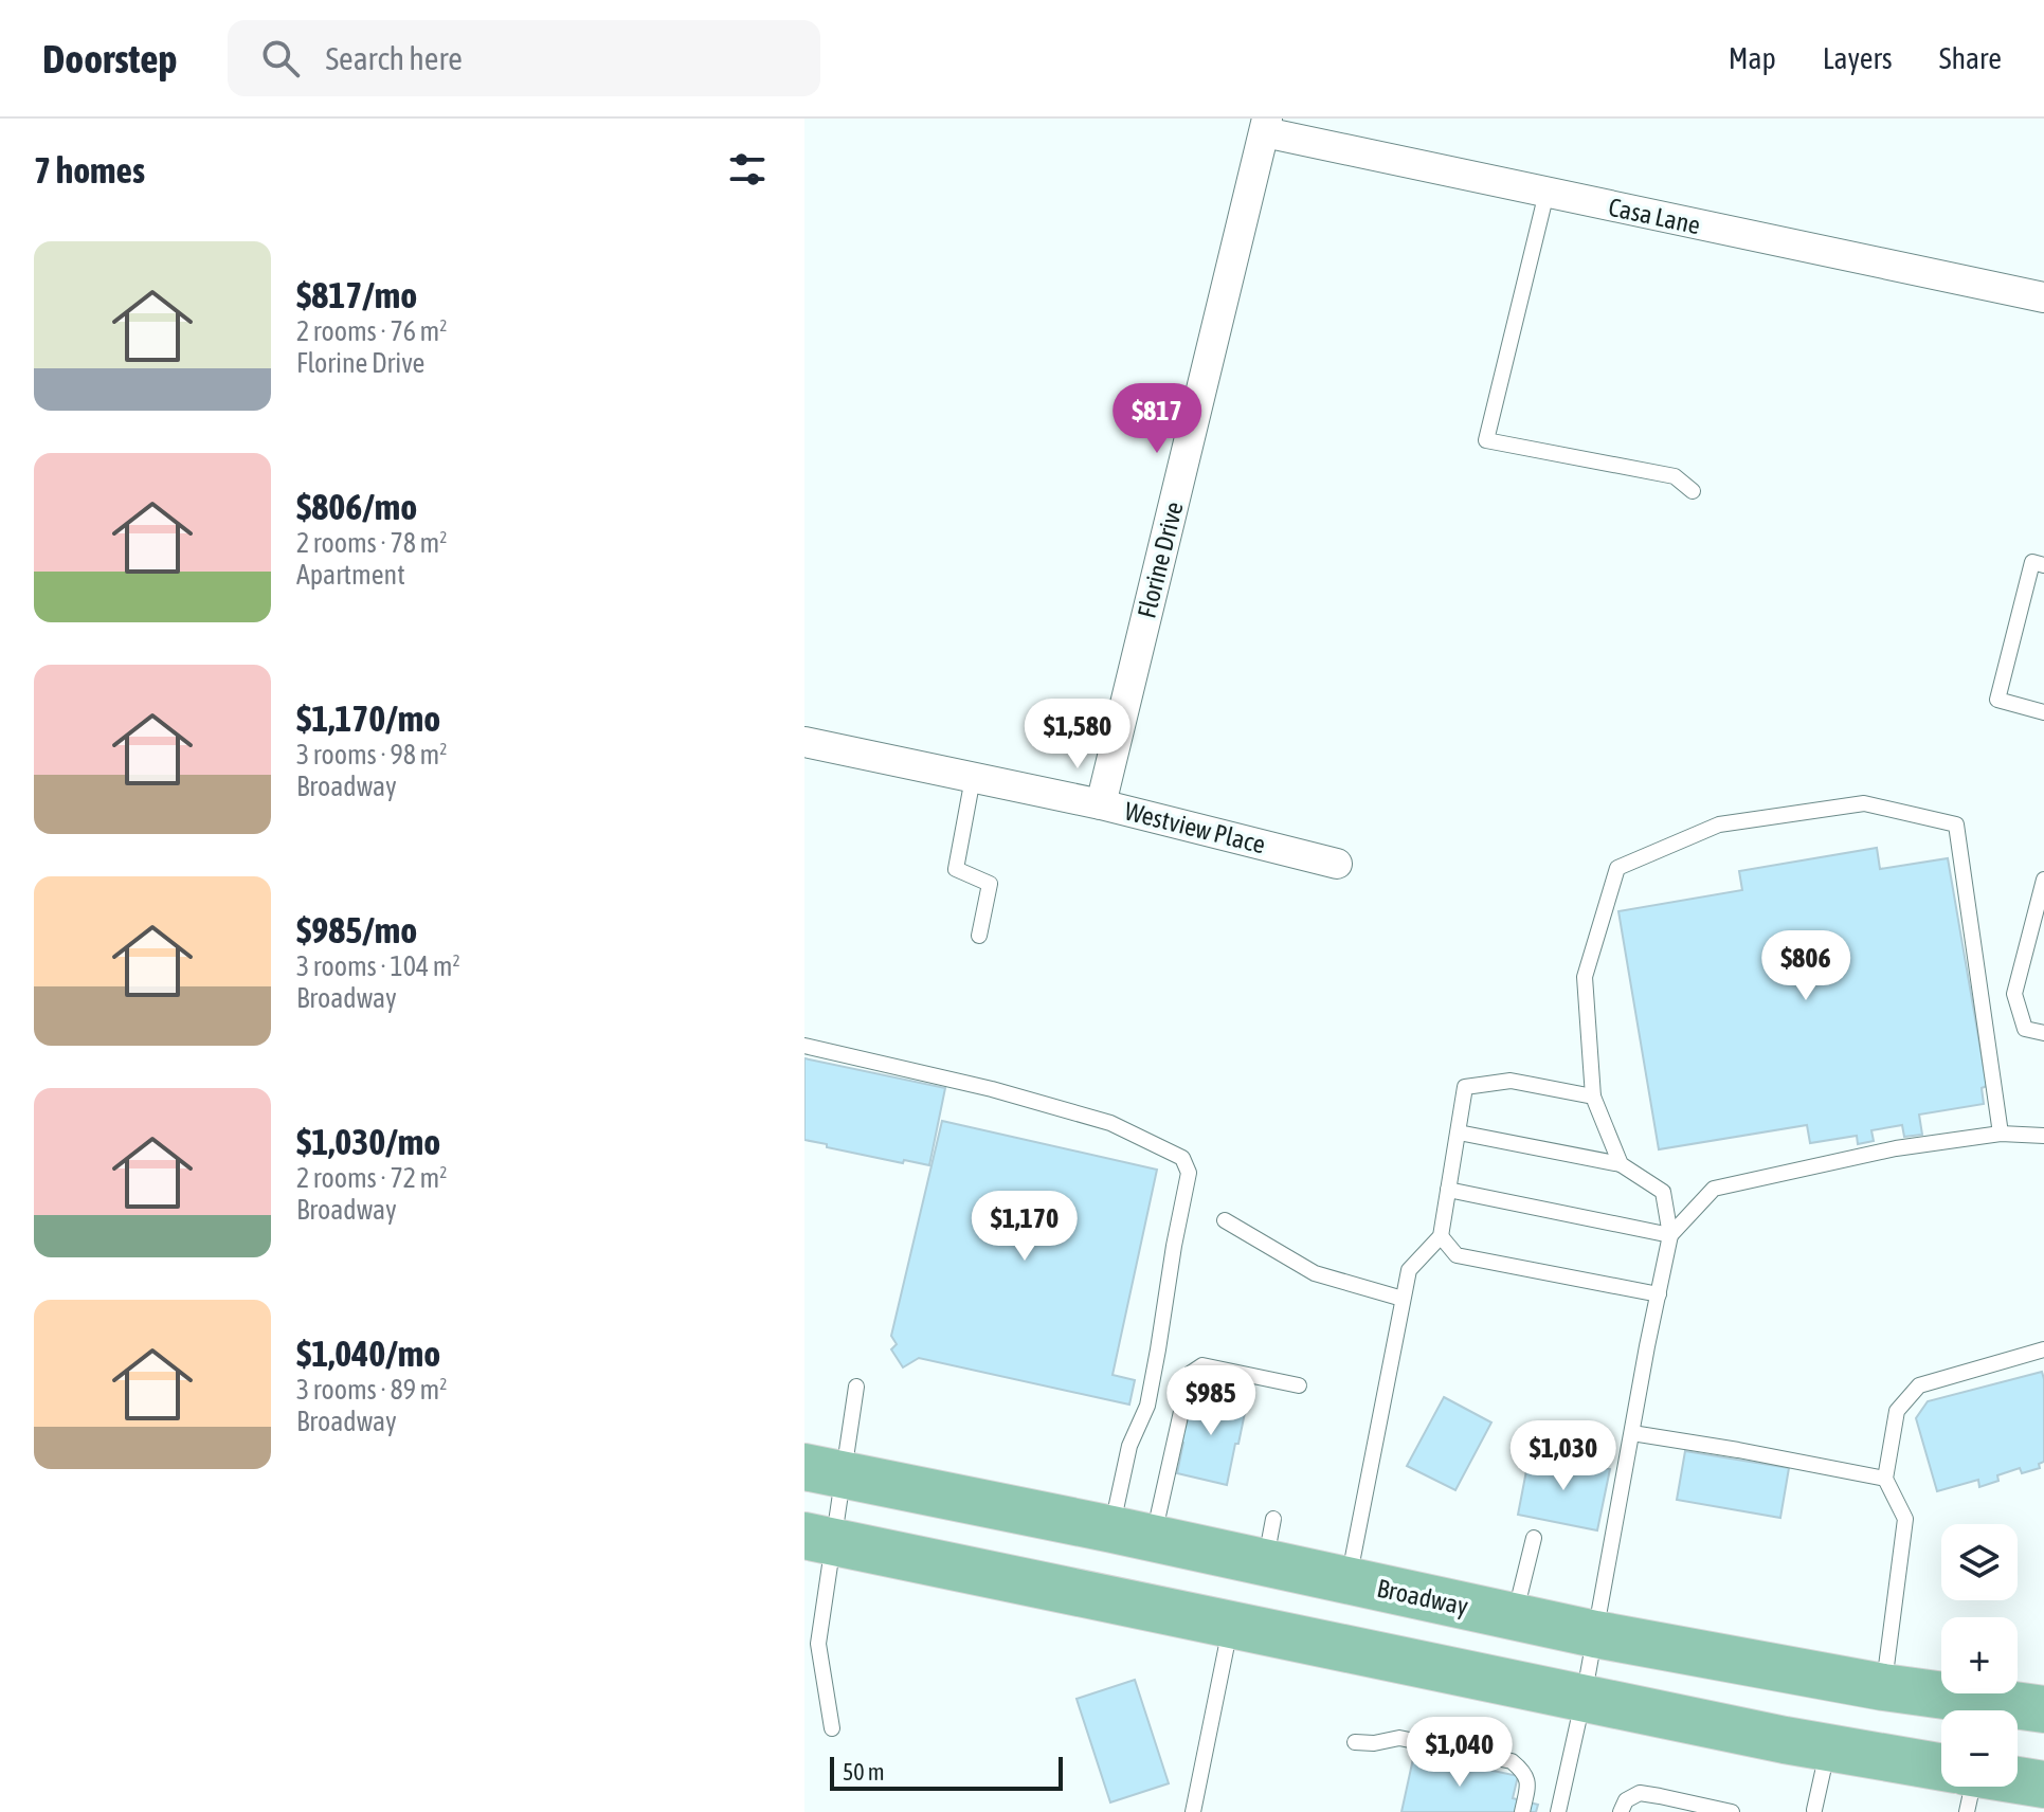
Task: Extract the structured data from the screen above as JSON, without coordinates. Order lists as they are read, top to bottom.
{
  "streets": {
    "main road": ["Broadway"],
    "street": ["Casa Lane", "Florine Drive", "Westview Place"]
  },
  "crossings": [
    ["Casa Lane", "Florine Drive"],
    ["Florine Drive", "Westview Place"]
  ],
  "scale_bar": "50 m",
  "page": {
    "header": "Doorstep",
    "search": "Search here",
    "nav": ["Map", "Layers", "Share"],
    "heading": "7 homes",
    "list": [
      {
        "name": "$817/mo",
        "note": "2 rooms · 76 m² · Florine Drive"
      },
      {
        "name": "$806/mo",
        "note": "2 rooms · 78 m² · Apartment"
      },
      {
        "name": "$1,170/mo",
        "note": "3 rooms · 98 m² · Broadway"
      },
      {
        "name": "$985/mo",
        "note": "3 rooms · 104 m² · Broadway"
      },
      {
        "name": "$1,030/mo",
        "note": "2 rooms · 72 m² · Broadway"
      },
      {
        "name": "$1,040/mo",
        "note": "3 rooms · 89 m² · Broadway"
      }
    ],
    "price": [
      "$817",
      "$1,580",
      "$806",
      "$1,170",
      "$985",
      "$1,030",
      "$1,040"
    ],
    "map_buttons": ["+", "−"],
    "scale": "50 m"
  }
}
